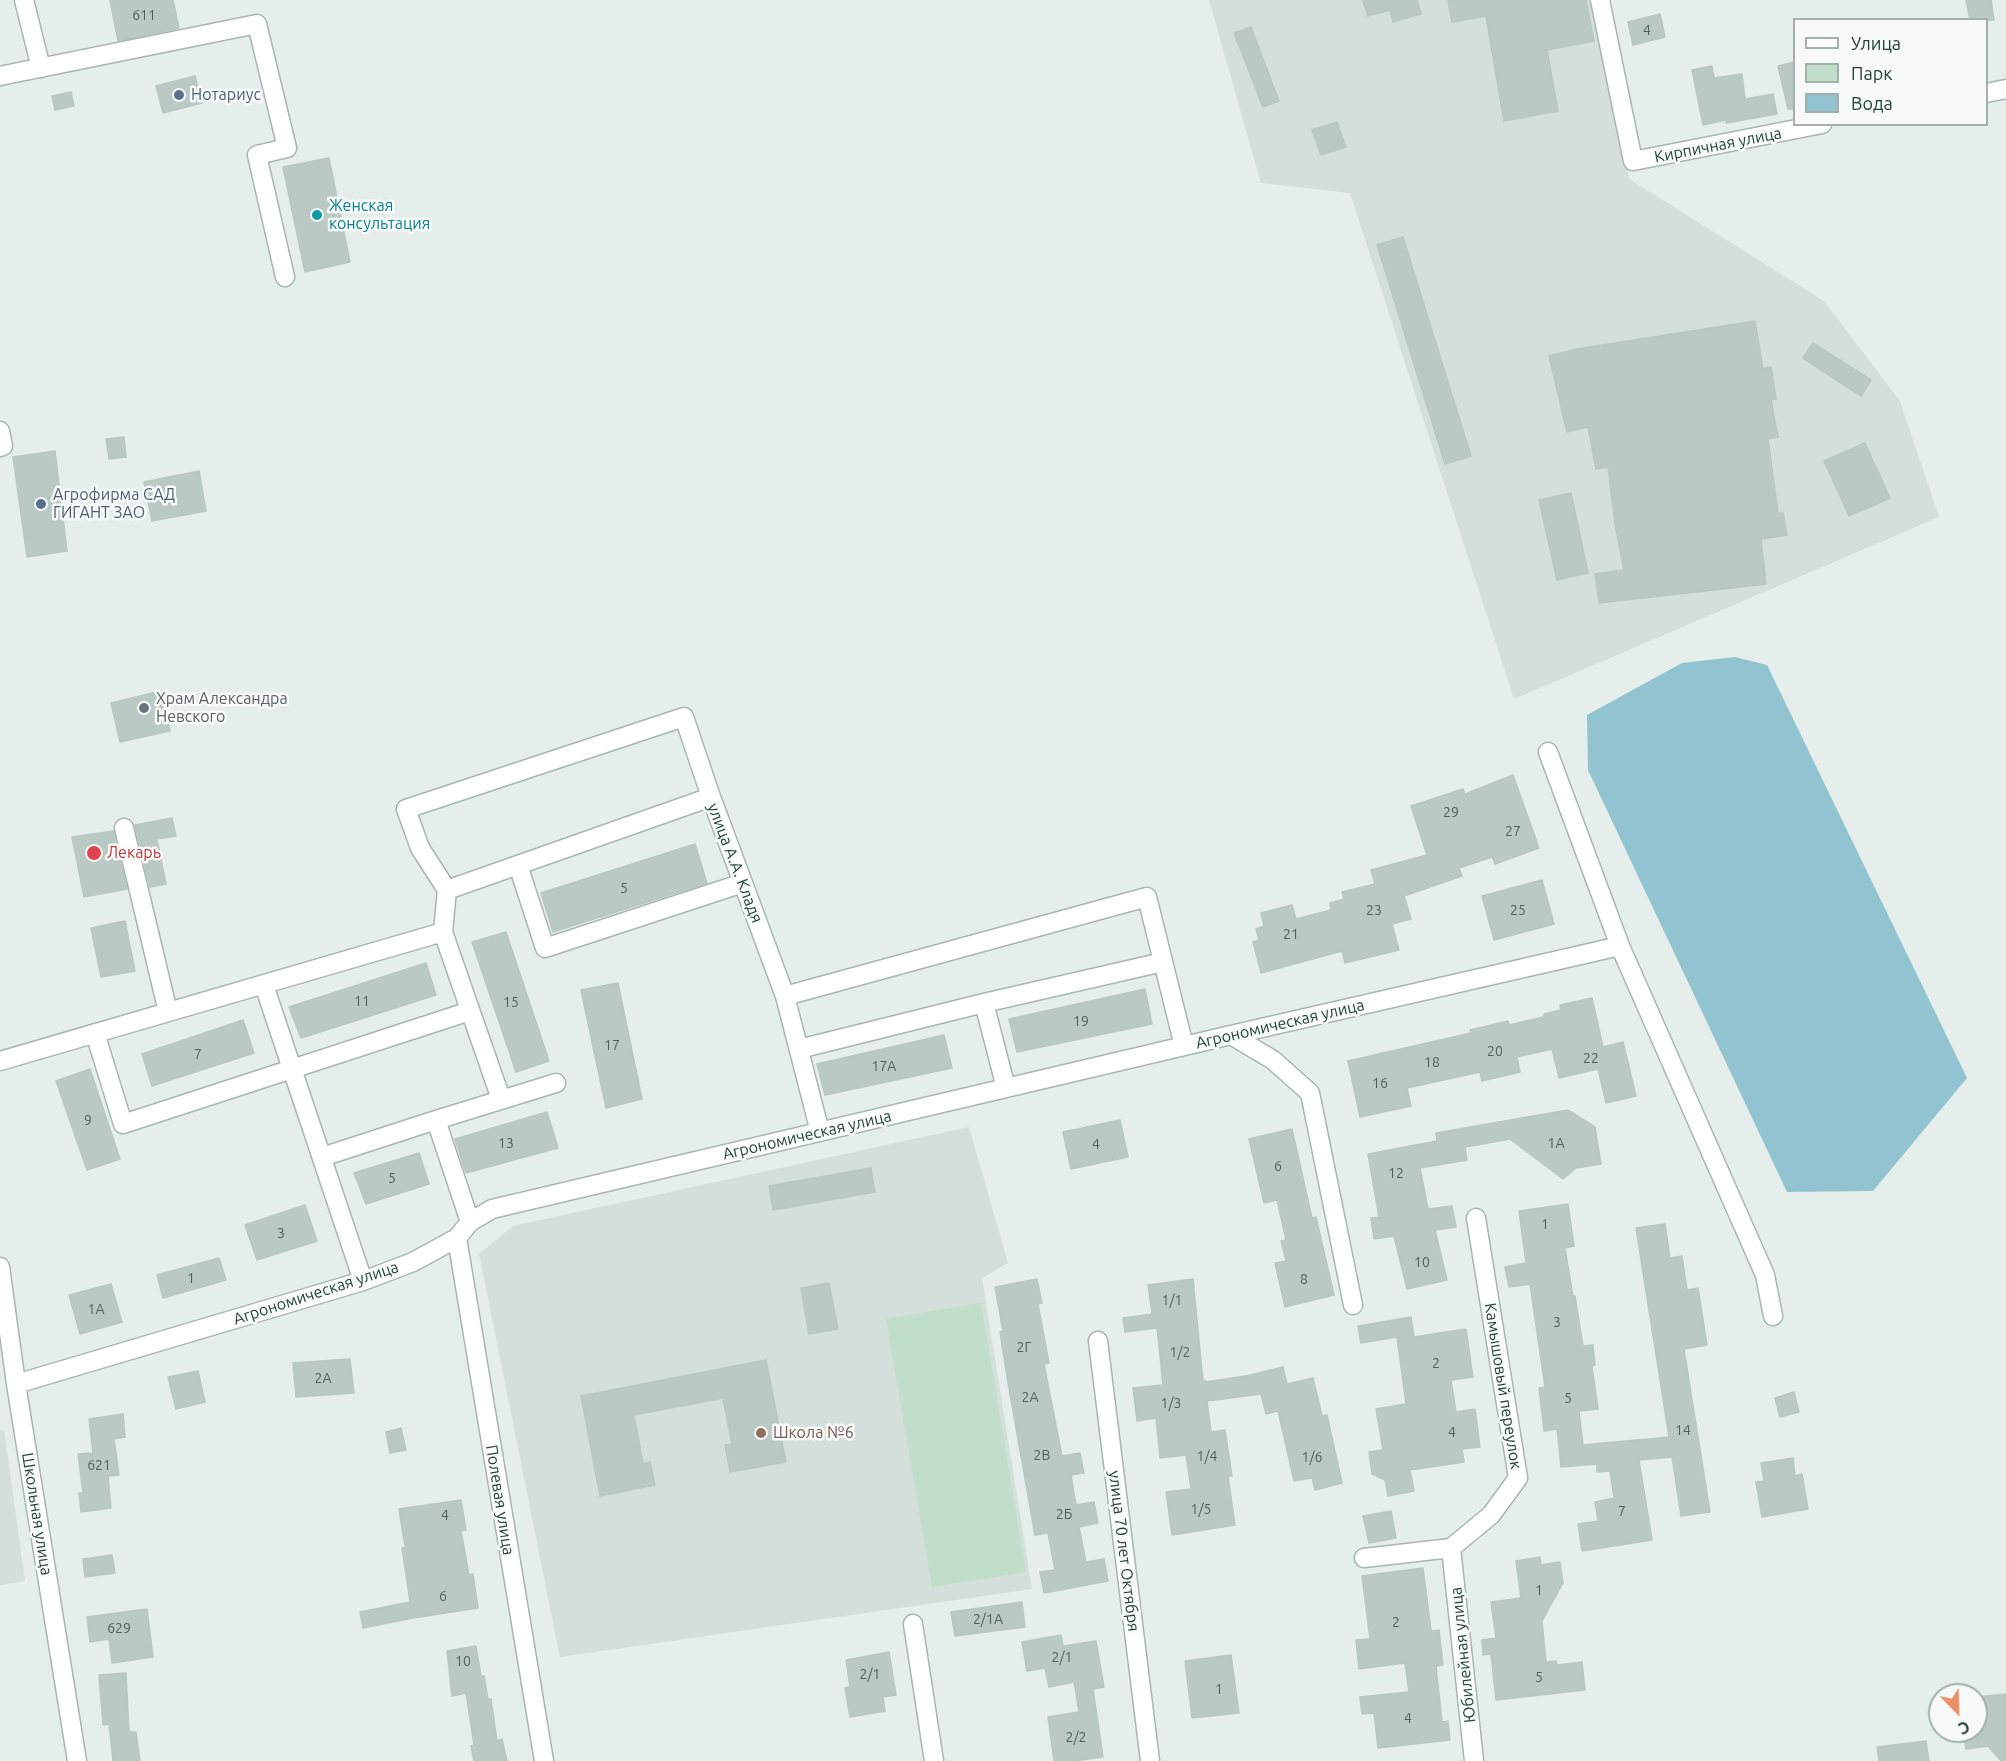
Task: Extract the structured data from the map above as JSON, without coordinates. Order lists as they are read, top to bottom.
{
  "streets": {
    "street": [
      "Кирпичная улица",
      "улица А.А. Кладя",
      "Агрономическая улица",
      "Камышовый переулок",
      "Полевая улица",
      "Школьная улица",
      "улица 70 лет Октября",
      "Юбилейная улица"
    ]
  },
  "crossings": [
    ["улица А.А. Кладя", "Агрономическая улица"],
    ["Агрономическая улица", "Полевая улица"],
    ["Агрономическая улица", "Школьная улица"],
    ["Камышовый переулок", "Юбилейная улица"]
  ],
  "places": [
    "Нотариус",
    "Женская консультация",
    "Агрофирма САД ГИГАНТ ЗАО",
    "Храм Александра Невского",
    "Лекарь",
    "Школа №6"
  ],
  "house_numbers": [
    "611",
    "4",
    "29",
    "27",
    "5",
    "23",
    "25",
    "21",
    "11",
    "15",
    "19",
    "17",
    "20",
    "7",
    "22",
    "18",
    "17А",
    "16",
    "9",
    "13",
    "1А",
    "4",
    "6",
    "12",
    "5",
    "1",
    "3",
    "10",
    "1",
    "8",
    "1/1",
    "1А",
    "3",
    "2Г",
    "1/2",
    "2",
    "2А",
    "2А",
    "5",
    "1/3",
    "14",
    "4",
    "2В",
    "1/4",
    "1/6",
    "621",
    "1/5",
    "7",
    "2Б",
    "4",
    "1",
    "6",
    "2/1А",
    "2",
    "629",
    "2/1",
    "10",
    "2/1",
    "5",
    "1",
    "4",
    "2/2"
  ],
  "legend": ["Улица", "Парк", "Вода"],
  "north": "bottom right"
}
